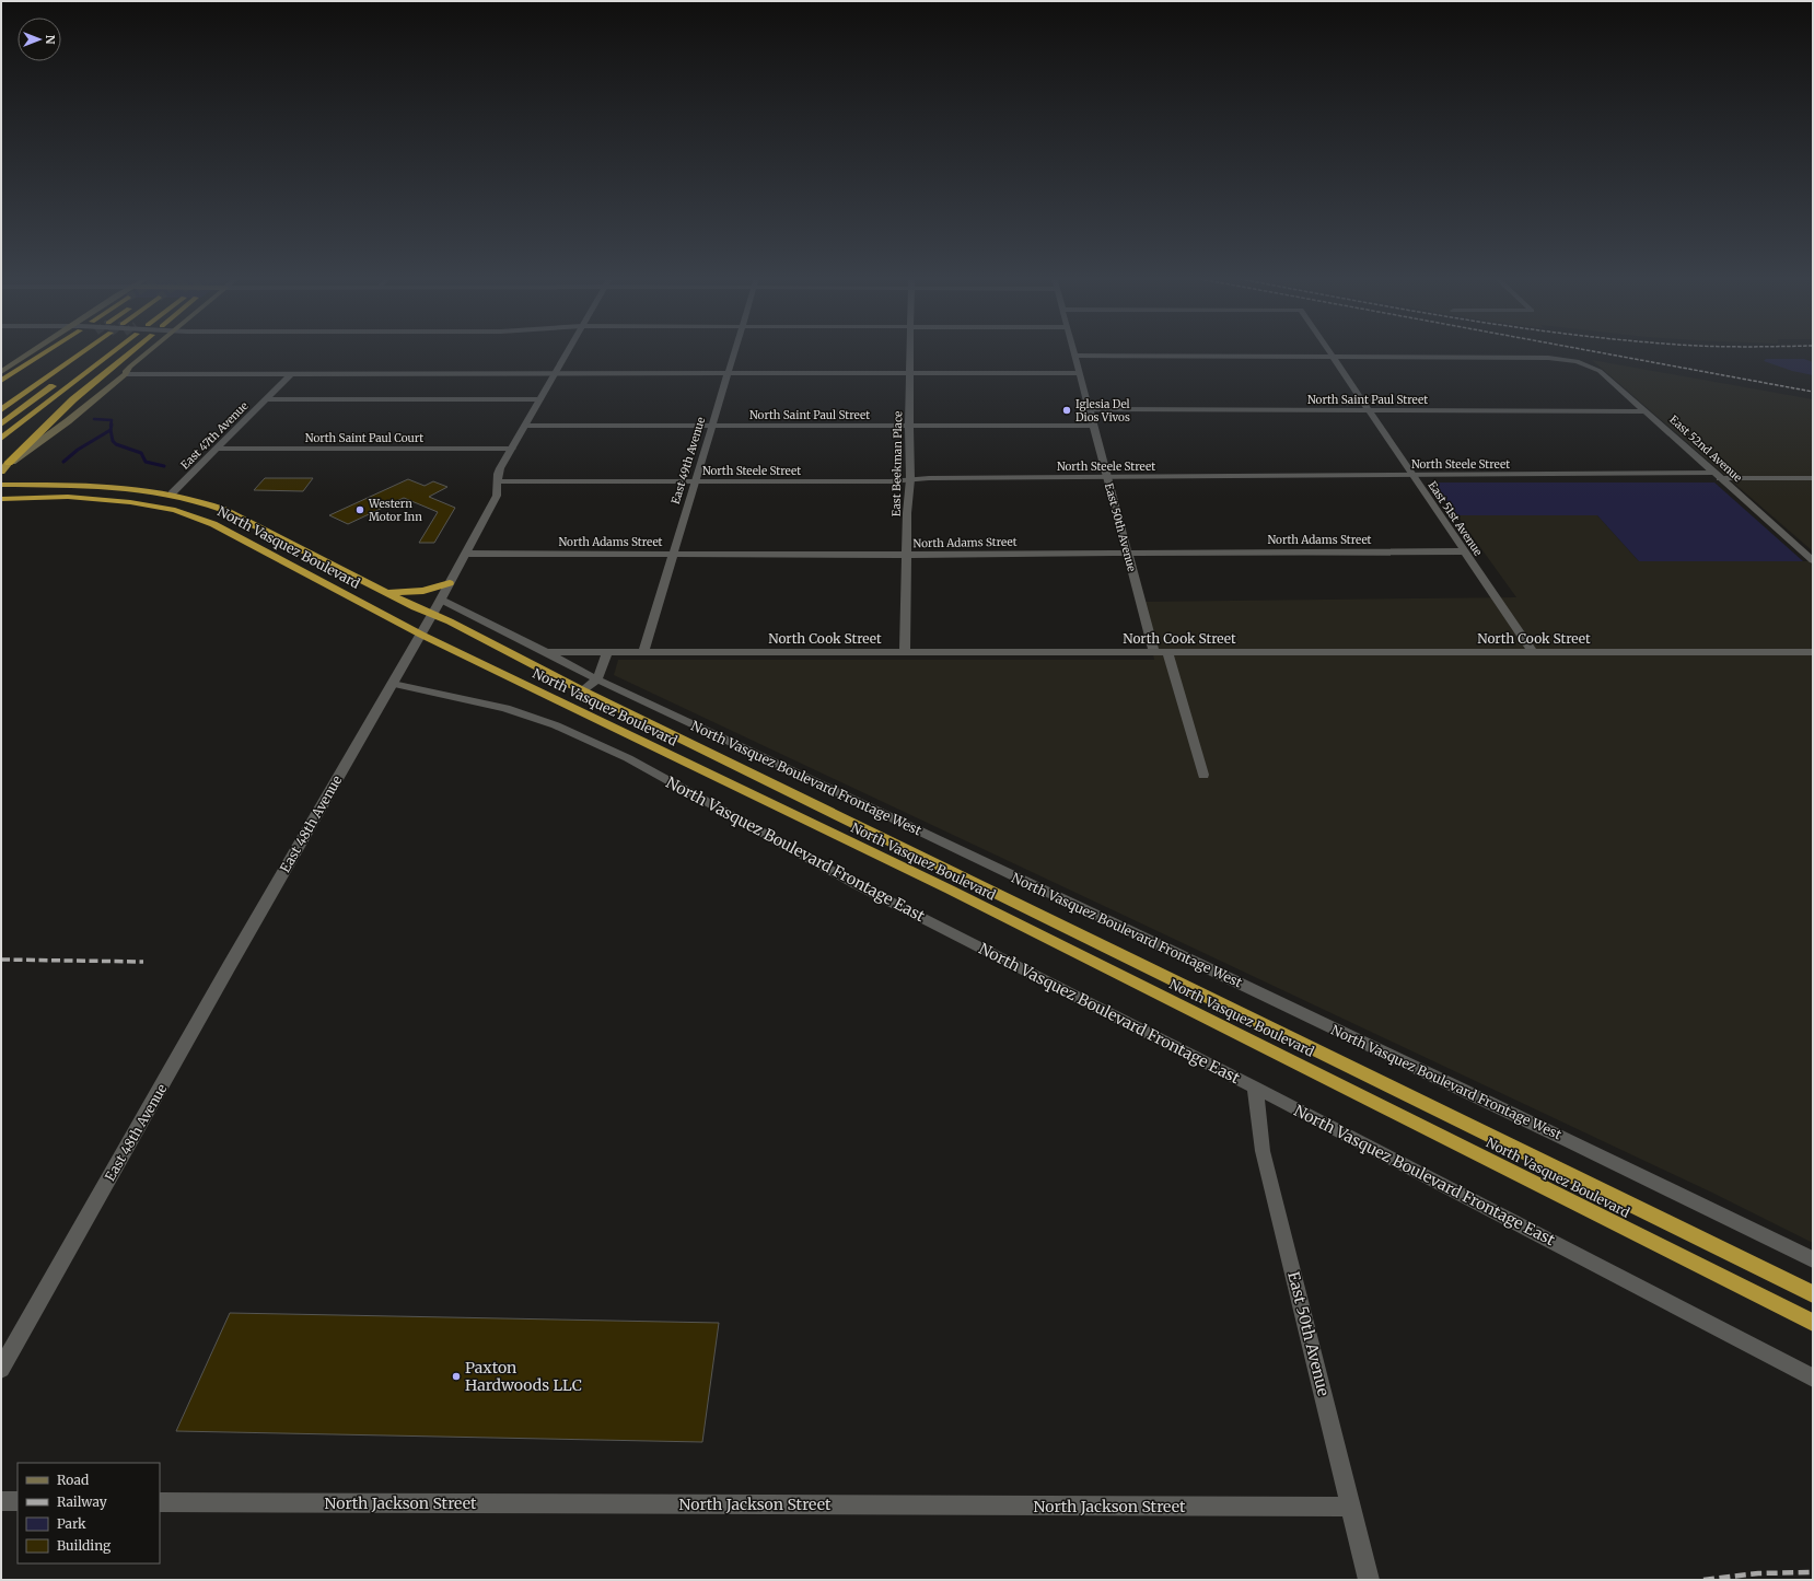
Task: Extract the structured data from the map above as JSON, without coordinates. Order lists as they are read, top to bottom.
{
  "streets": {
    "highway": ["North Vasquez Boulevard"],
    "street": [
      "North Saint Paul Street",
      "East 47th Avenue",
      "North Saint Paul Court",
      "East 52nd Avenue",
      "East 49th Avenue",
      "East Beekman Place",
      "North Steele Street",
      "East 51st Avenue",
      "East 50th Avenue",
      "North Adams Street",
      "North Cook Street",
      "North Vasquez Boulevard Frontage West",
      "East 48th Avenue",
      "North Vasquez Boulevard Frontage East",
      "North Jackson Street"
    ]
  },
  "crossings": [
    ["North Saint Paul Street", "East 52nd Avenue"],
    ["North Saint Paul Street", "East 49th Avenue"],
    ["North Saint Paul Street", "East Beekman Place"],
    ["North Saint Paul Street", "East 51st Avenue"],
    ["North Saint Paul Street", "East 50th Avenue"],
    ["North Saint Paul Street", "East 48th Avenue"],
    ["East 47th Avenue", "North Saint Paul Court"],
    ["East 47th Avenue", "North Vasquez Boulevard"],
    ["North Saint Paul Court", "East 48th Avenue"],
    ["East 52nd Avenue", "North Steele Street"],
    ["East 52nd Avenue", "East 51st Avenue"],
    ["East 52nd Avenue", "East 50th Avenue"],
    ["East 49th Avenue", "North Steele Street"],
    ["East 49th Avenue", "North Adams Street"],
    ["East 49th Avenue", "North Cook Street"],
    ["East Beekman Place", "North Steele Street"],
    ["East Beekman Place", "North Adams Street"],
    ["East Beekman Place", "North Cook Street"],
    ["North Steele Street", "East 51st Avenue"],
    ["North Steele Street", "East 50th Avenue"],
    ["North Steele Street", "East 48th Avenue"],
    ["East 51st Avenue", "North Adams Street"],
    ["East 51st Avenue", "North Cook Street"],
    ["East 50th Avenue", "North Adams Street"],
    ["East 50th Avenue", "North Cook Street"],
    ["East 50th Avenue", "North Vasquez Boulevard Frontage East"],
    ["East 50th Avenue", "North Jackson Street"],
    ["North Adams Street", "East 48th Avenue"],
    ["North Vasquez Boulevard", "East 48th Avenue"],
    ["North Cook Street", "North Vasquez Boulevard Frontage West"],
    ["North Vasquez Boulevard Frontage West", "East 48th Avenue"],
    ["East 48th Avenue", "North Vasquez Boulevard Frontage East"]
  ],
  "places": ["Iglesia Del Dios Vivos", "Western Motor Inn", "Paxton Hardwoods LLC"],
  "legend": [
    "Road",
    "Railway",
    "Park",
    "Building"
  ],
  "north": "right"
}
